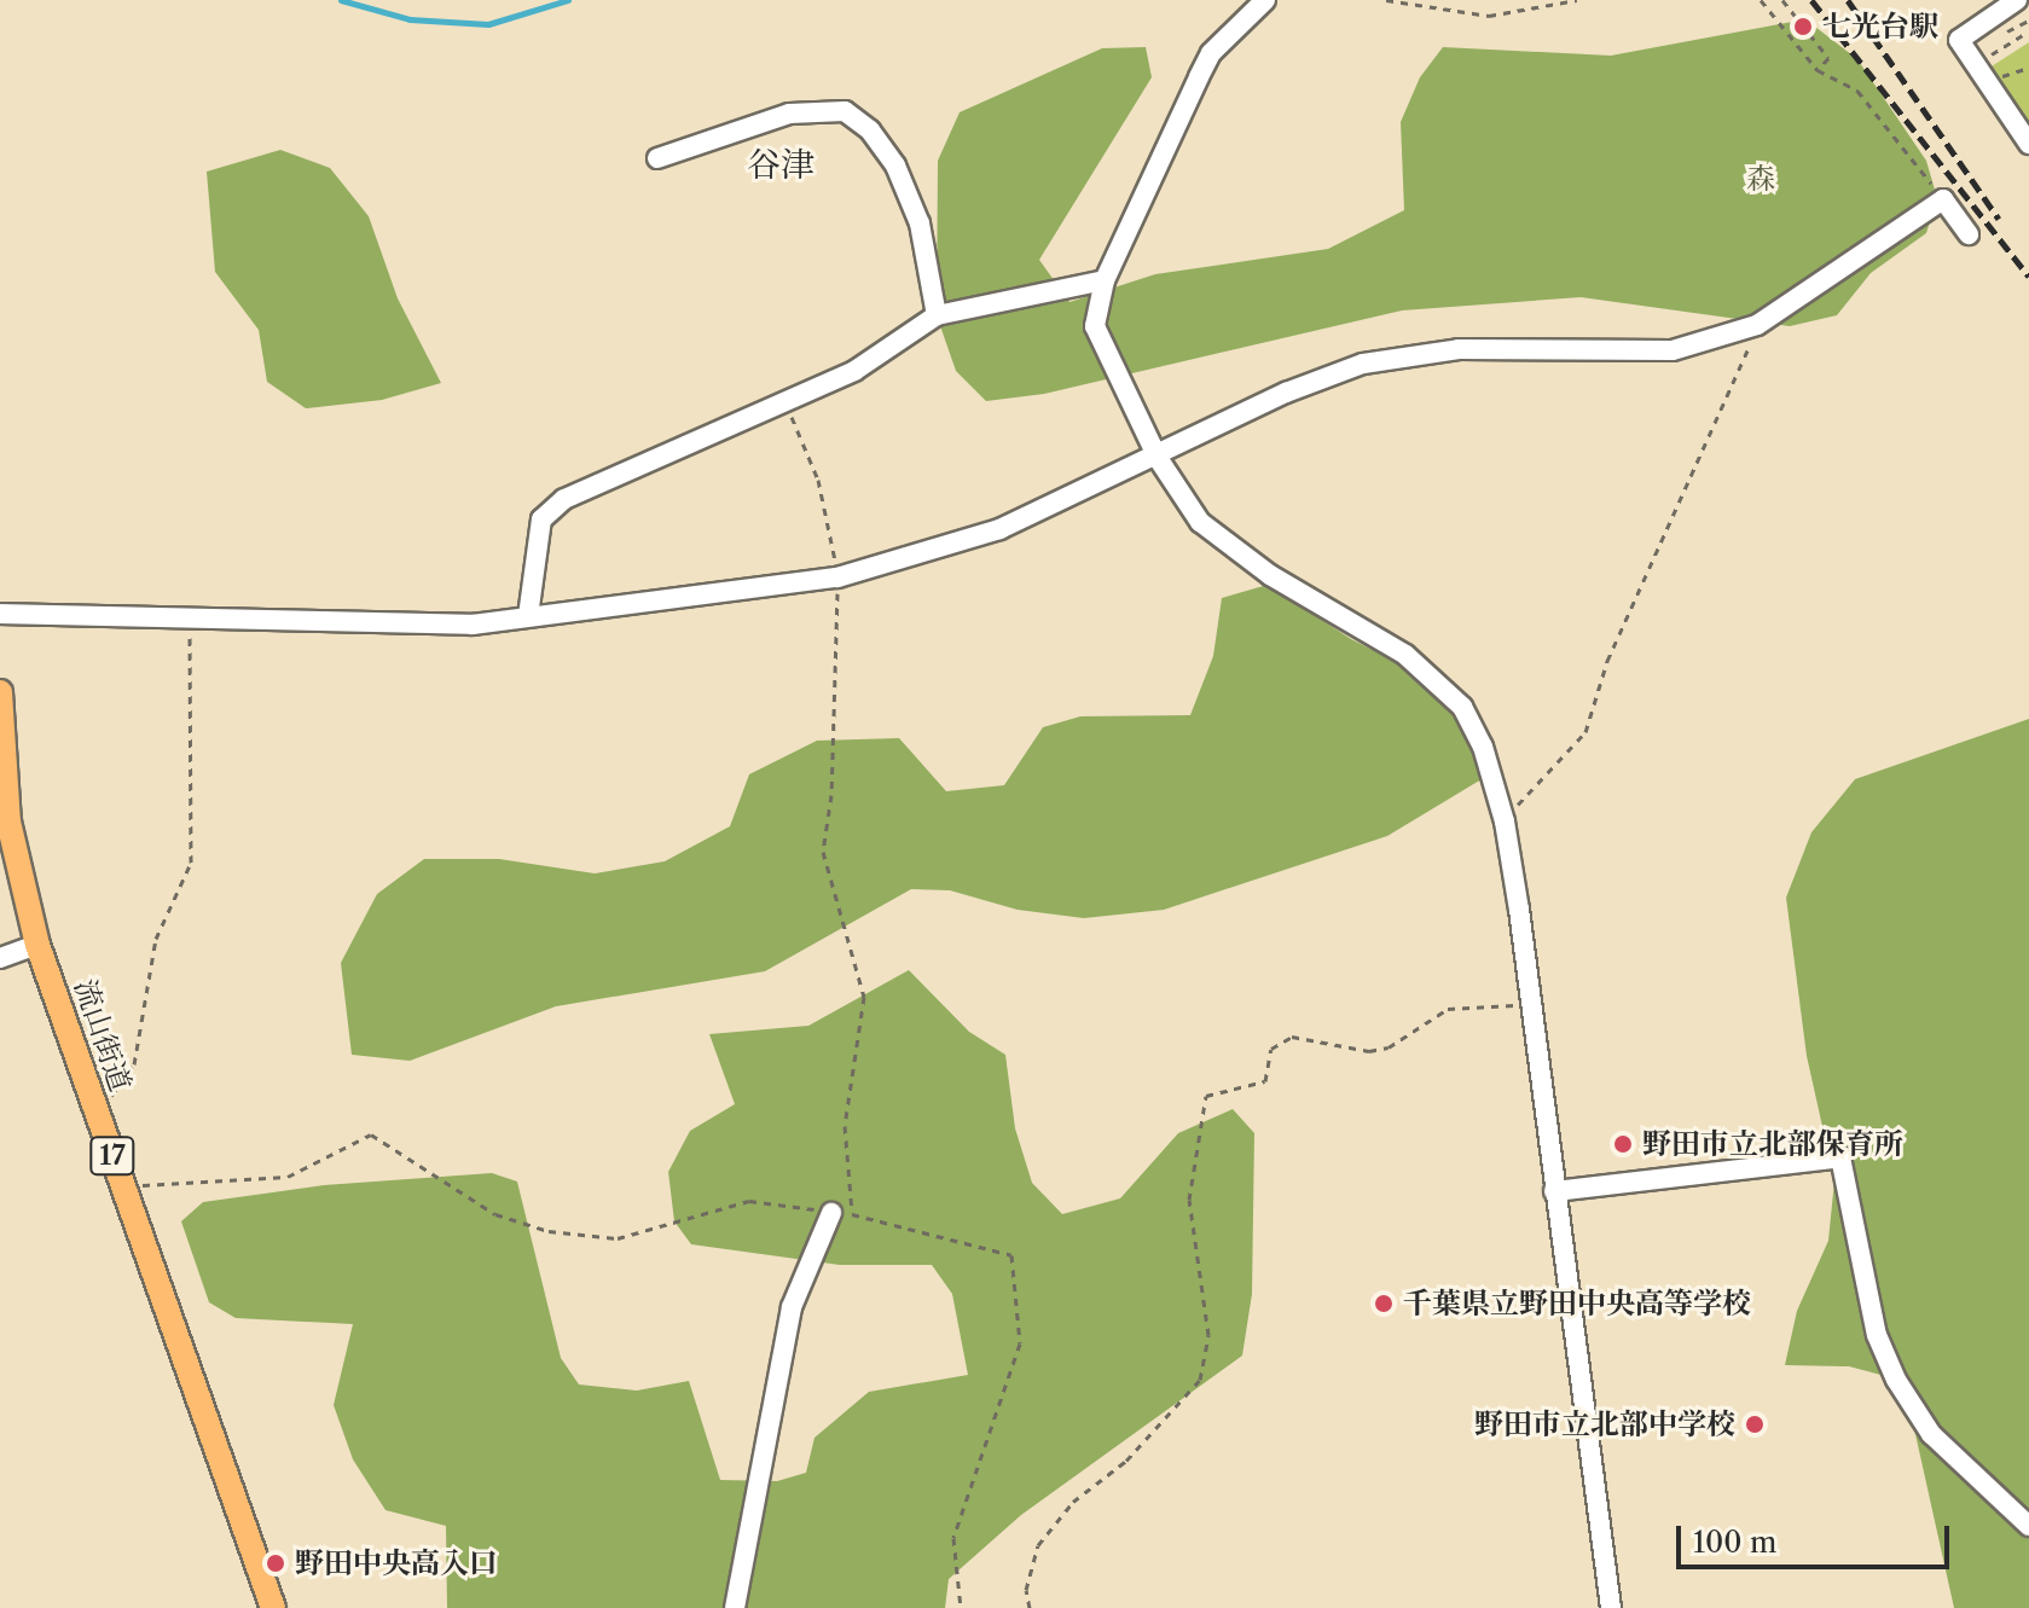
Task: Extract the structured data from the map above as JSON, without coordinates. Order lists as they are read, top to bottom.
{
  "streets": {
    "main road": ["流山街道", "17"]
  },
  "districts": ["谷津"],
  "parks": ["森"],
  "places": [
    "七光台駅",
    "野田市立北部保育所",
    "千葉県立野田中央高等学校",
    "野田市立北部中学校",
    "野田中央高入口"
  ],
  "scale_bar": "100 m"
}
